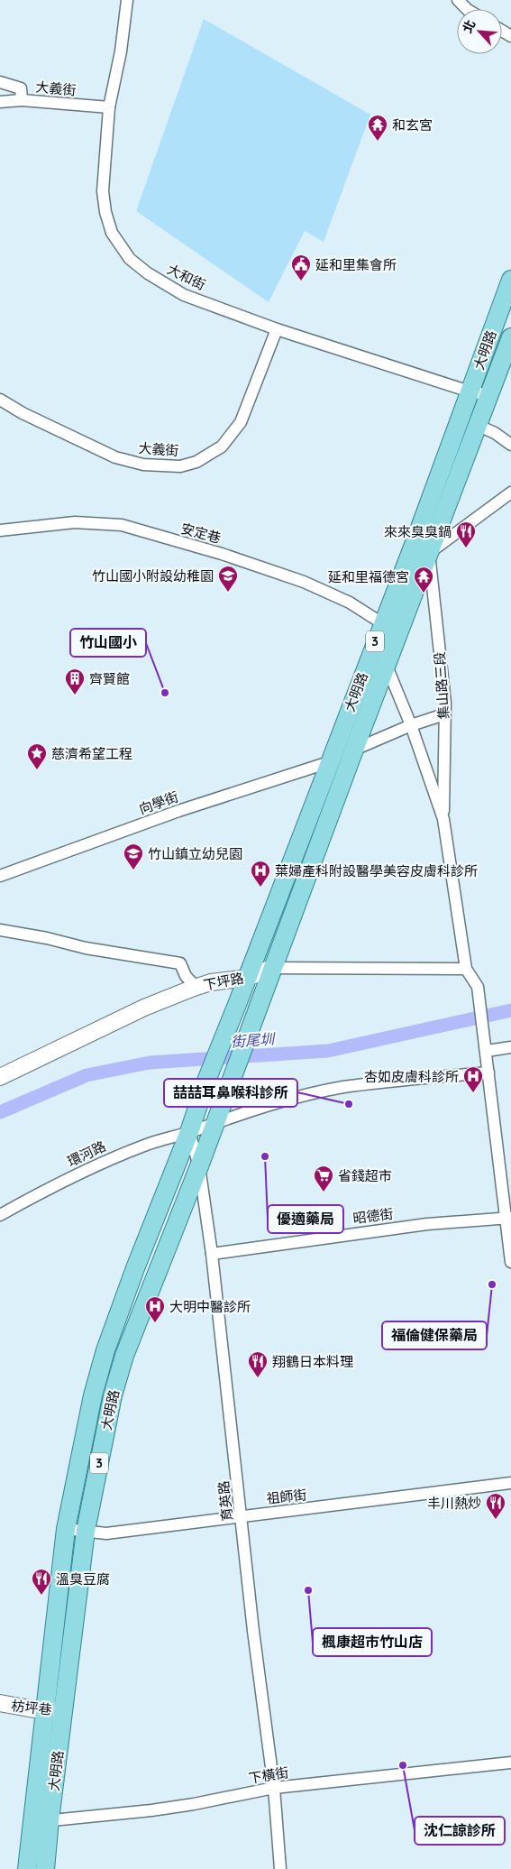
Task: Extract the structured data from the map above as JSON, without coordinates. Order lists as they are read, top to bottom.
{
  "streets": {
    "main road": ["大明路", "3"],
    "street": [
      "大義街",
      "大和街",
      "安定巷",
      "集山路三段",
      "向學街",
      "下坪路",
      "環河路",
      "昭德街",
      "祖師街",
      "育英路",
      "枋坪巷",
      "下橫街"
    ]
  },
  "crossings": [
    ["大義街", "大和街"],
    ["大和街", "大明路"],
    ["大明路", "安定巷"],
    ["大明路", "集山路三段"],
    ["大明路", "向學街"],
    ["大明路", "下坪路"],
    ["大明路", "環河路"],
    ["大明路", "祖師街"],
    ["大明路", "育英路"],
    ["大明路", "枋坪巷"],
    ["大明路", "下橫街"],
    ["安定巷", "集山路三段"],
    ["集山路三段", "下坪路"],
    ["環河路", "育英路"],
    ["昭德街", "育英路"],
    ["祖師街", "育英路"],
    ["育英路", "下橫街"]
  ],
  "water": ["街尾圳"],
  "places": {
    "temple": ["和玄宮", "延和里福德宮"],
    "public building": ["延和里集會所"],
    "restaurant": [
      "來來臭臭鍋",
      "翔鶴日本料理",
      "丰川熱炒",
      "溫臭豆腐"
    ],
    "school or university": ["竹山國小附設幼稚園", "竹山鎮立幼兒園"],
    "other": [
      "竹山國小",
      "喆喆耳鼻喉科診所",
      "優適藥局",
      "福倫健保藥局",
      "楓康超市竹山店",
      "沈仁諒診所"
    ],
    "building": ["齊賢館"],
    "place": ["慈濟希望工程"],
    "hospital": ["葉婦產科附設醫學美容皮膚科診所", "杏如皮膚科診所", "大明中醫診所"],
    "supermarket": ["省錢超市"]
  },
  "north": "top left"
}
